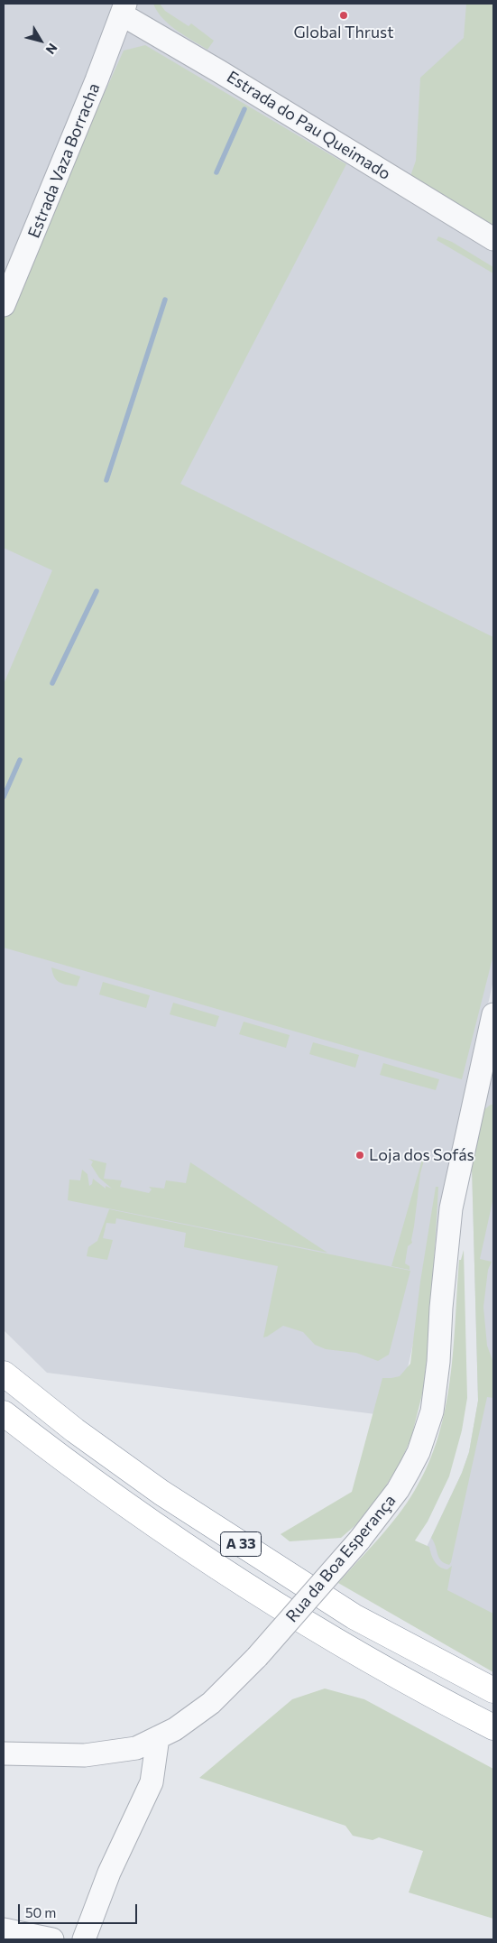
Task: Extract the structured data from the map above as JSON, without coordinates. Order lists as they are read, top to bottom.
{
  "streets": {
    "highway": ["A 33"],
    "street": ["Estrada do Pau Queimado", "Estrada Vaza Borracha", "Rua da Boa Esperança"]
  },
  "crossings": [
    ["Estrada do Pau Queimado", "Estrada Vaza Borracha"]
  ],
  "places": ["Global Thrust", "Loja dos Sofás"],
  "scale_bar": "50 m",
  "north": "bottom right"
}
